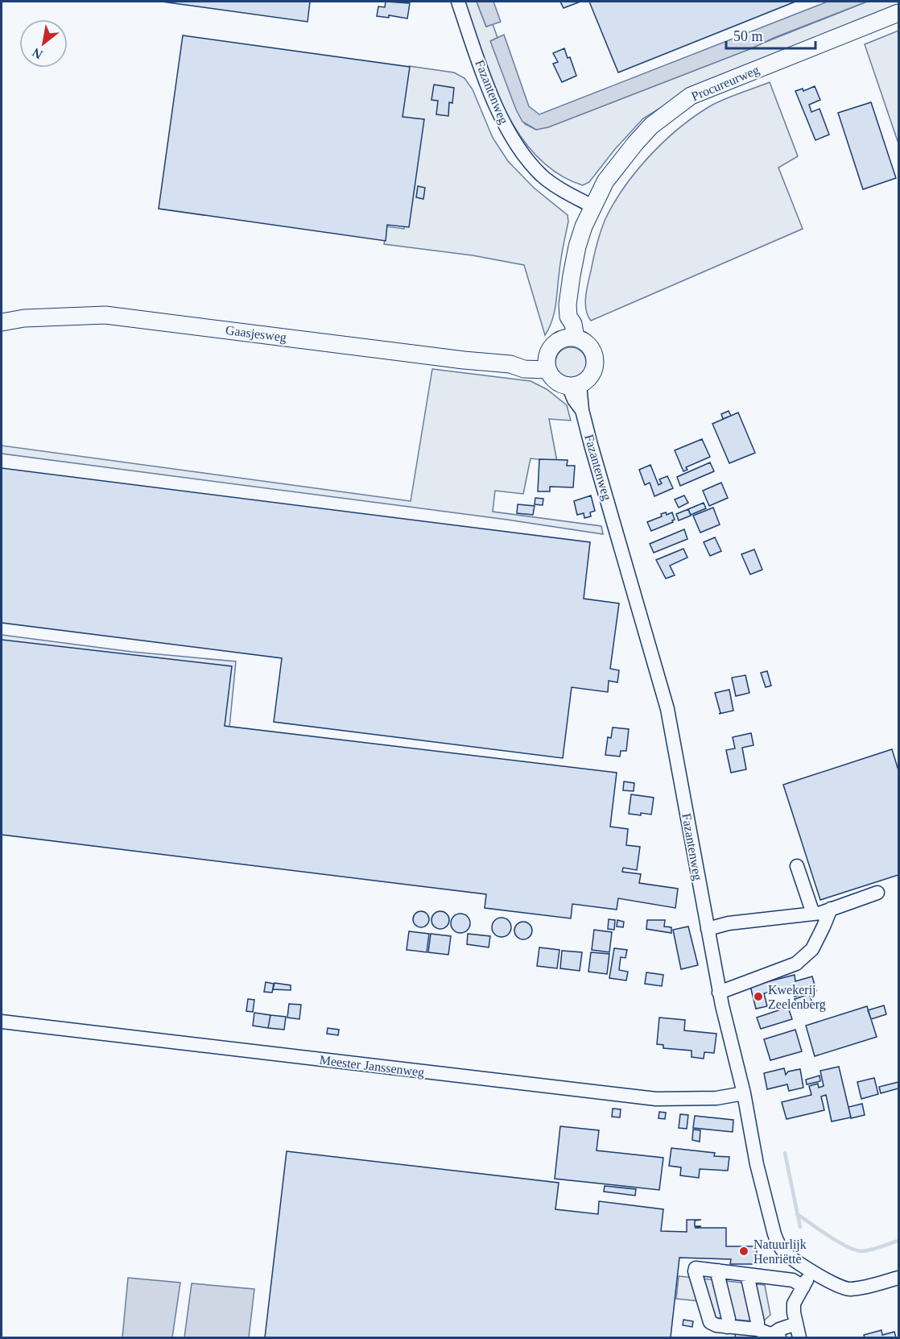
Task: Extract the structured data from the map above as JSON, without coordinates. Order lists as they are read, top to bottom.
{
  "streets": {
    "main road": ["Procureurweg", "Gaasjesweg"],
    "street": ["Fazantenweg", "Meester Janssenweg"]
  },
  "crossings": [
    ["Procureurweg", "Fazantenweg"],
    ["Fazantenweg", "Gaasjesweg"],
    ["Fazantenweg", "Meester Janssenweg"]
  ],
  "places": ["Kwekerij Zeelenberg", "Natuurlijk Henriëtte"],
  "scale_bar": "50 m",
  "north": "bottom left"
}
